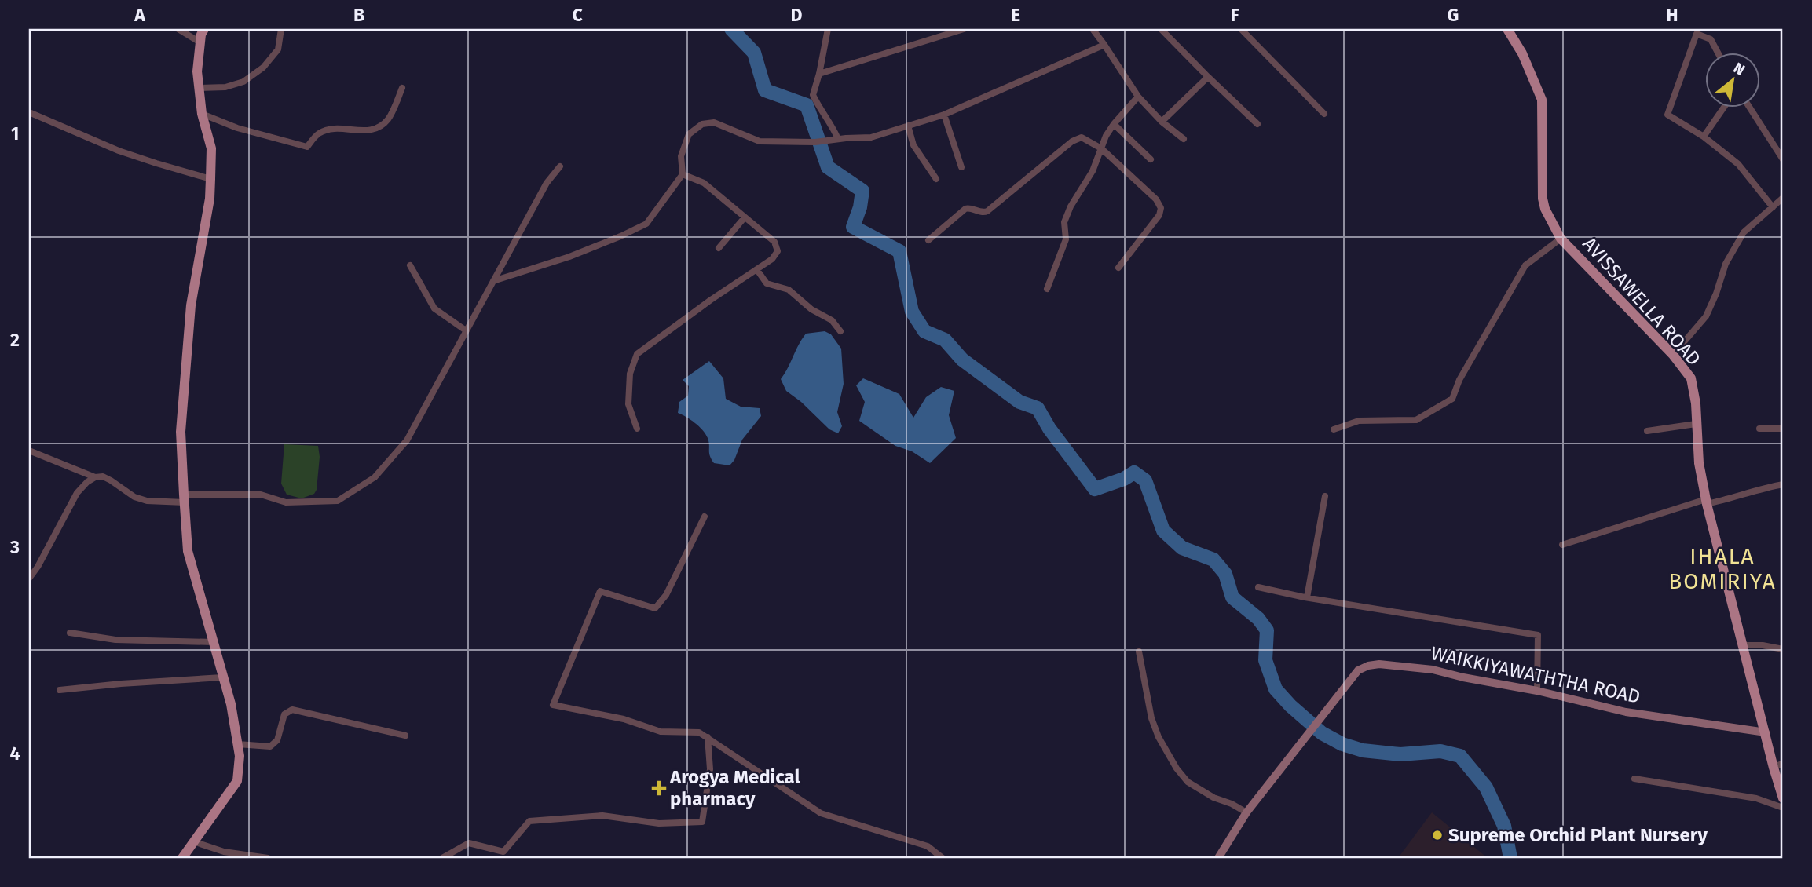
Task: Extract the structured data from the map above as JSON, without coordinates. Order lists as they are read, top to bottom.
{
  "streets": {
    "main road": ["AVISSAWELLA ROAD"],
    "street": ["WAIKKIYAWATHTHA ROAD"]
  },
  "crossings": [
    ["AVISSAWELLA ROAD", "WAIKKIYAWATHTHA ROAD"]
  ],
  "districts": ["IHALA BOMIRIYA"],
  "places": {
    "health": ["Arogya Medical pharmacy"],
    "other": ["Supreme Orchid Plant Nursery"]
  },
  "north": "top right",
  "grid": {
    "columns": [
      "A",
      "B",
      "C",
      "D",
      "E",
      "F",
      "G",
      "H"
    ],
    "rows": [
      "1",
      "2",
      "3",
      "4"
    ]
  }
}
